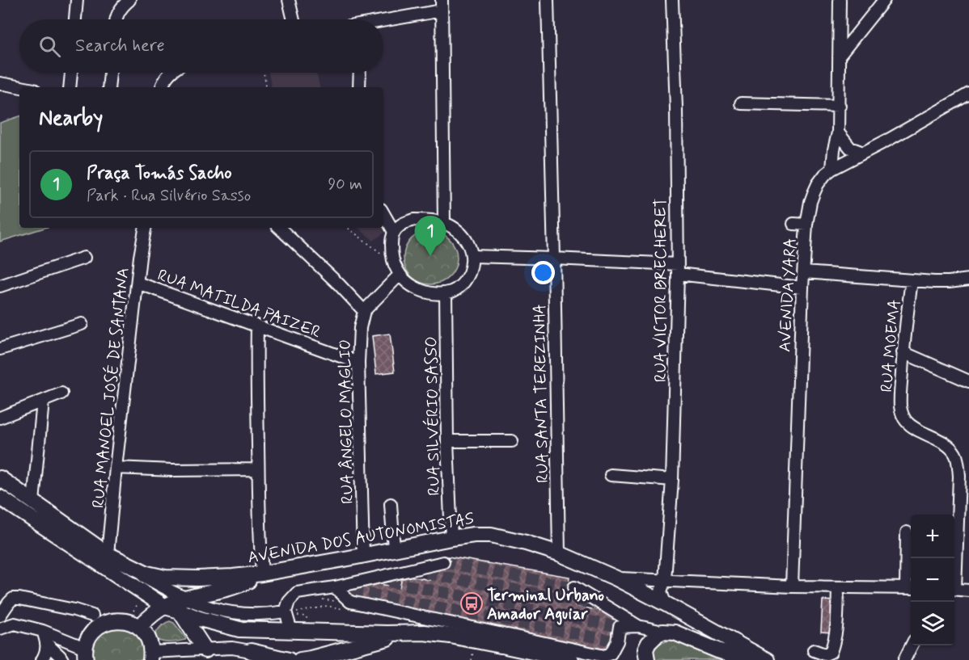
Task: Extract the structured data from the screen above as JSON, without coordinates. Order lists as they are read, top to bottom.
{
  "streets": {
    "main road": ["AVENIDA DOS AUTONOMISTAS"],
    "street": [
      "RUA VICTOR BRECHERET",
      "AVENIDA YARA",
      "RUA MATILDA PAIZER",
      "RUA MOEMA",
      "RUA MANOEL JOSÉ DE SANTANA",
      "RUA SANTA TEREZINHA",
      "RUA SILVÉRIO SASSO",
      "RUA ÂNGELO MAGLIO"
    ]
  },
  "crossings": [
    ["RUA VICTOR BRECHERET", "AVENIDA DOS AUTONOMISTAS"],
    ["RUA MATILDA PAIZER", "RUA MANOEL JOSÉ DE SANTANA"],
    ["RUA MATILDA PAIZER", "RUA ÂNGELO MAGLIO"],
    ["RUA MANOEL JOSÉ DE SANTANA", "AVENIDA DOS AUTONOMISTAS"],
    ["RUA SANTA TEREZINHA", "AVENIDA DOS AUTONOMISTAS"],
    ["RUA SILVÉRIO SASSO", "AVENIDA DOS AUTONOMISTAS"],
    ["RUA ÂNGELO MAGLIO", "AVENIDA DOS AUTONOMISTAS"]
  ],
  "places": {
    "bus stop": ["Terminal Urbano Amador Aguiar"]
  },
  "page": {
    "search": "Search here",
    "heading": "Nearby",
    "list": [
      {
        "mark": "1",
        "name": "Praça Tomás Sacho",
        "note": "Park · Rua Silvério Sasso",
        "value": "90 m"
      }
    ],
    "pins": "1",
    "map_buttons": ["+", "−"]
  }
}
